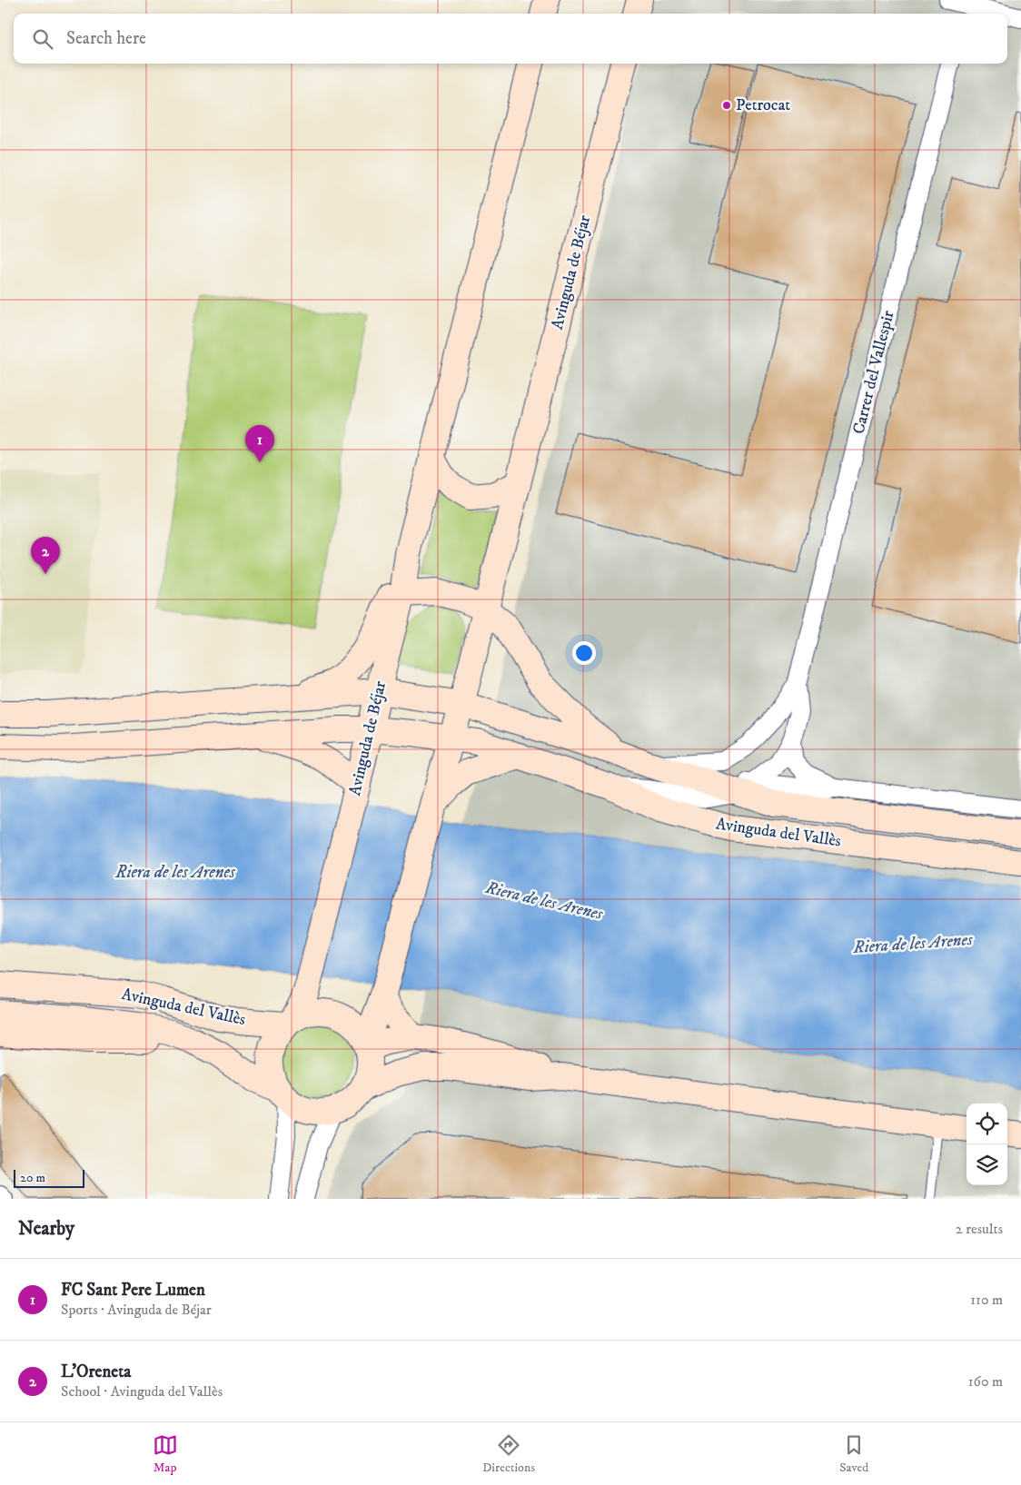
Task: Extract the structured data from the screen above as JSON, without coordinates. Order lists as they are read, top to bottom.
{
  "streets": {
    "main road": ["Avinguda de Béjar", "Avinguda del Vallès"],
    "street": ["Carrer del Vallespir"]
  },
  "crossings": [
    ["Avinguda de Béjar", "Avinguda del Vallès"]
  ],
  "water": ["Riera de les Arenes"],
  "places": ["Petrocat"],
  "scale_bar": "20 m",
  "page": {
    "search": "Search here",
    "pins": ["1", "2"],
    "scale": "20 m",
    "heading": ["Nearby", "2 results"],
    "list": [
      {
        "mark": "1",
        "name": "FC Sant Pere Lumen",
        "note": "Sports · Avinguda de Béjar",
        "value": "110 m"
      },
      {
        "mark": "2",
        "name": "L'Oreneta",
        "note": "School · Avinguda del Vallès",
        "value": "160 m"
      }
    ],
    "nav": ["Map", "Directions", "Saved"]
  }
}
